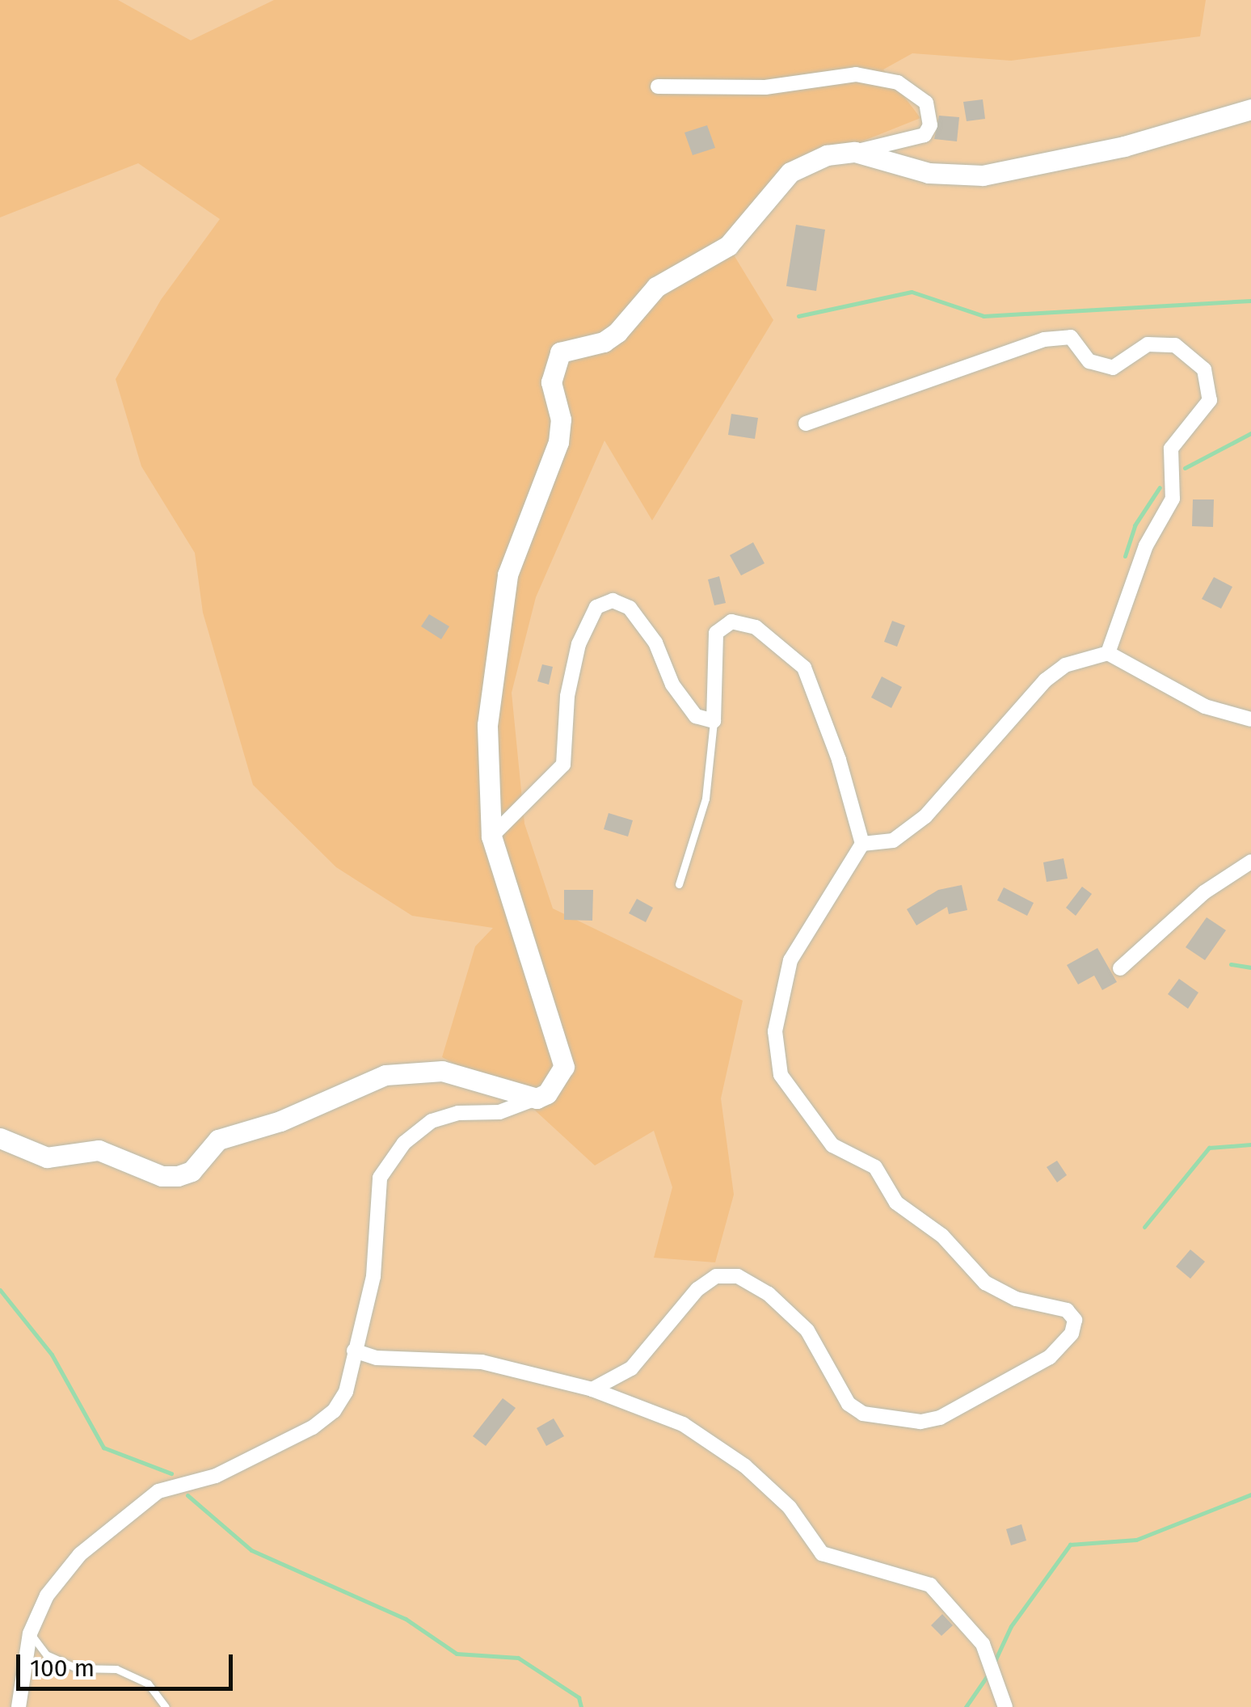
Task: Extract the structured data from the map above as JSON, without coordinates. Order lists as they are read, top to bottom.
{
  "scale_bar": "100 m"
}
